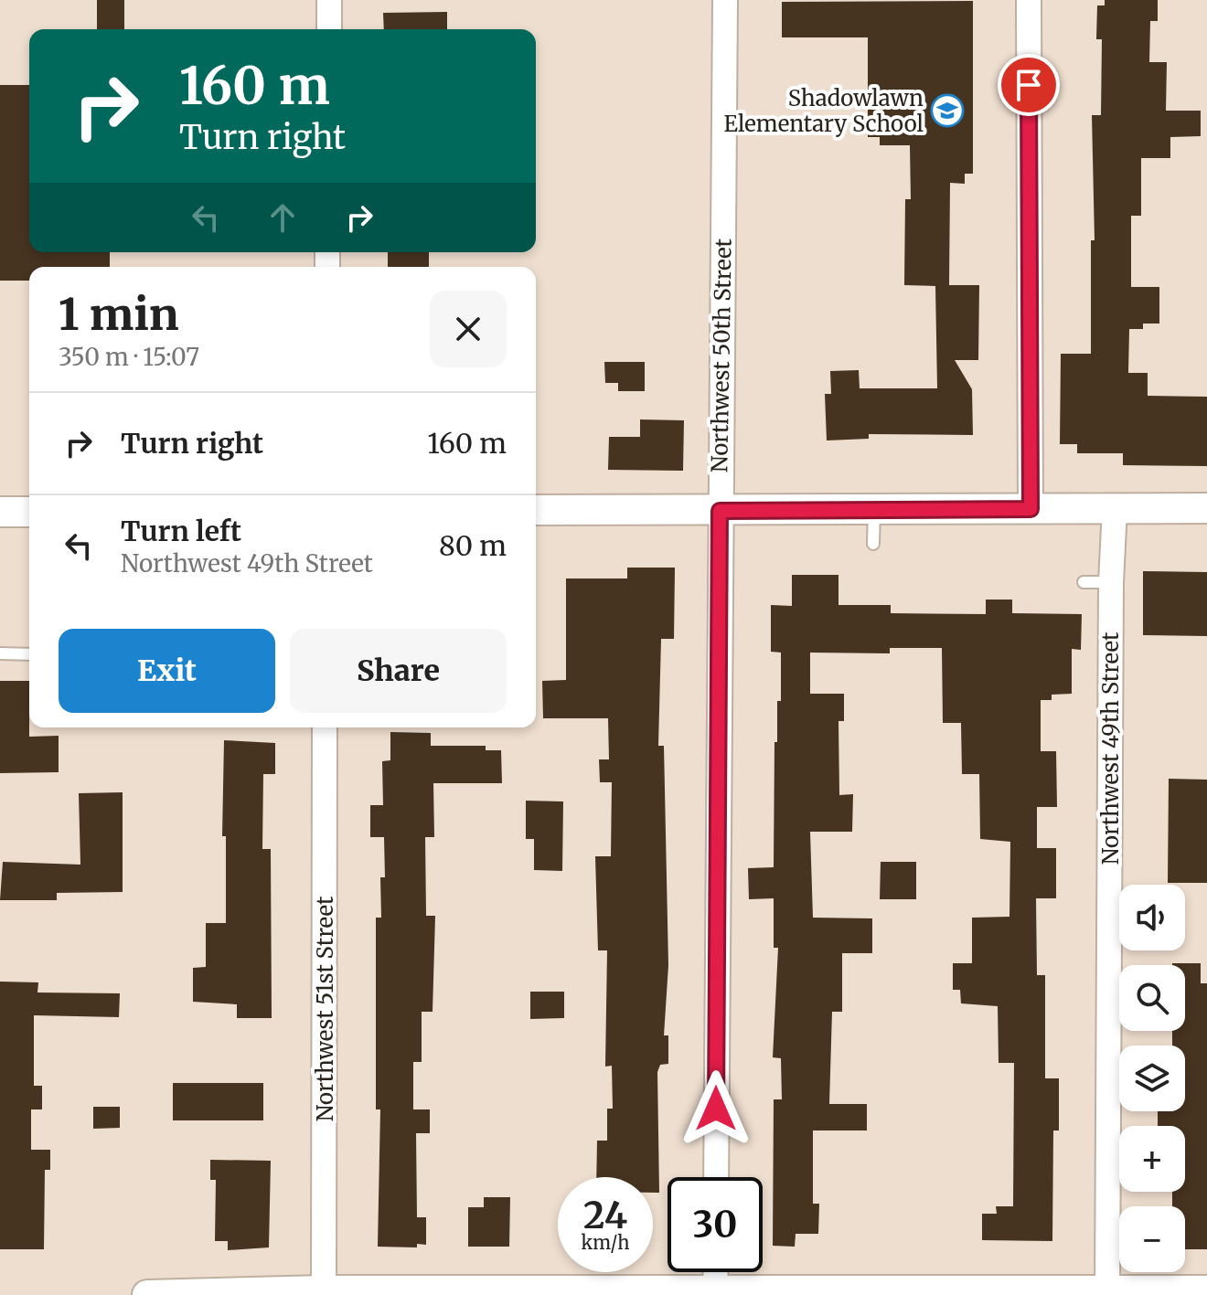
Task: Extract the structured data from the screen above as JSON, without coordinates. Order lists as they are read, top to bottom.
{
  "streets": {
    "street": ["Northwest 50th Street", "Northwest 49th Street", "Northwest 51st Street"]
  },
  "places": {
    "school or university": ["Shadowlawn Elementary School"]
  },
  "page": {
    "turn": ["160 m", "Turn right"],
    "heading": ["1 min", "350 m · 15:07"],
    "list": [
      {
        "name": "Turn right",
        "value": "160 m"
      },
      {
        "name": "Turn left",
        "note": "Northwest 49th Street",
        "value": "80 m"
      }
    ],
    "buttons": ["Exit", "Share"],
    "map_buttons": ["+", "−"],
    "speed": "24 km/h",
    "limit": "30"
  }
}
